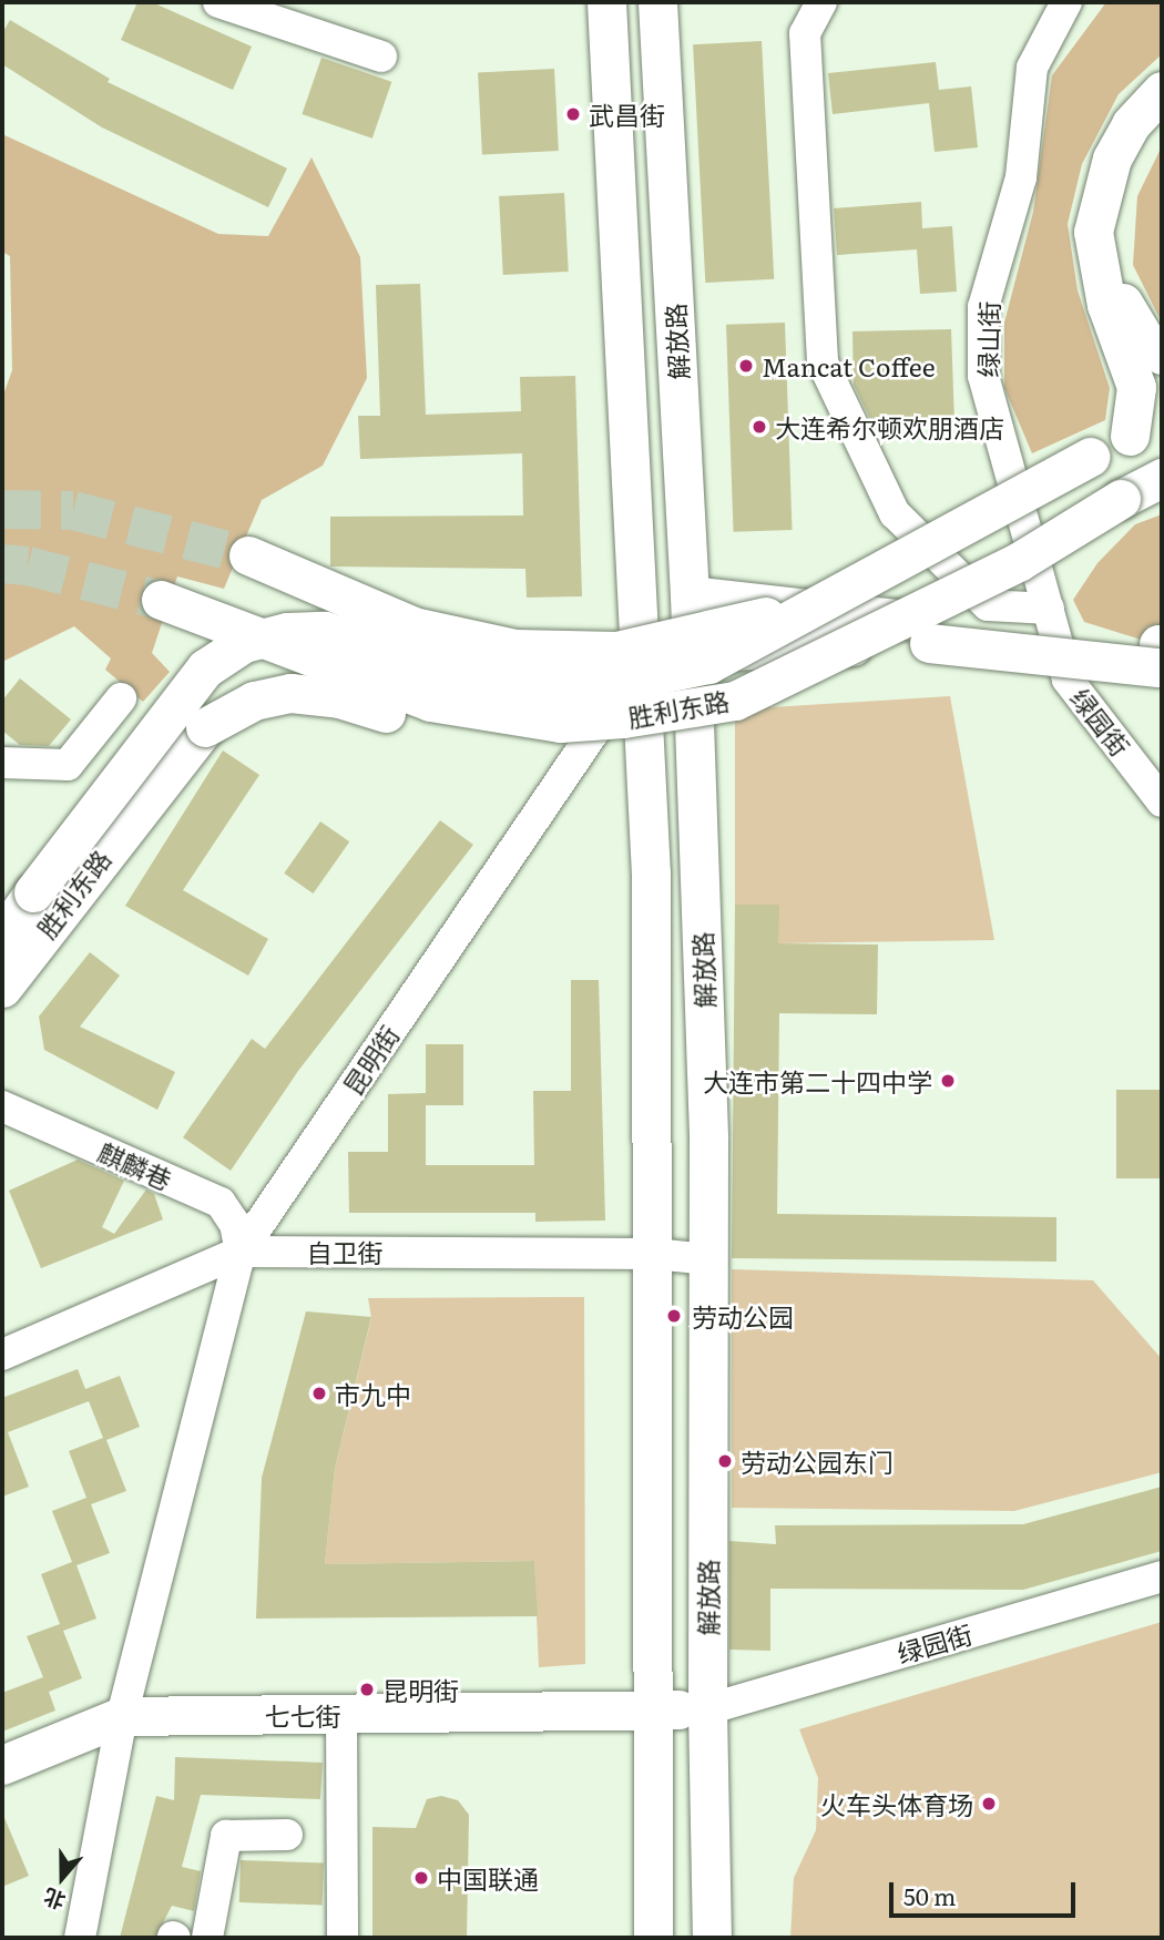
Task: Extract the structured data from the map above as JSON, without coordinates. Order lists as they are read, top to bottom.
{
  "streets": {
    "main road": ["解放路", "胜利东路", "七七街"],
    "street": [
      "绿山街",
      "绿园街",
      "昆明街",
      "麒麟巷",
      "自卫街"
    ]
  },
  "crossings": [
    ["绿山街", "绿园街"],
    ["解放路", "绿园街"],
    ["解放路", "昆明街"],
    ["解放路", "自卫街"],
    ["解放路", "七七街"],
    ["绿园街", "七七街"],
    ["昆明街", "麒麟巷"],
    ["昆明街", "自卫街"],
    ["昆明街", "七七街"],
    ["麒麟巷", "自卫街"]
  ],
  "places": [
    "武昌街",
    "Mancat Coffee",
    "大连希尔顿欢朋酒店",
    "大连市第二十四中学",
    "劳动公园",
    "市九中",
    "劳动公园东门",
    "昆明街",
    "火车头体育场",
    "中国联通"
  ],
  "scale_bar": "50 m",
  "north": "bottom"
}
